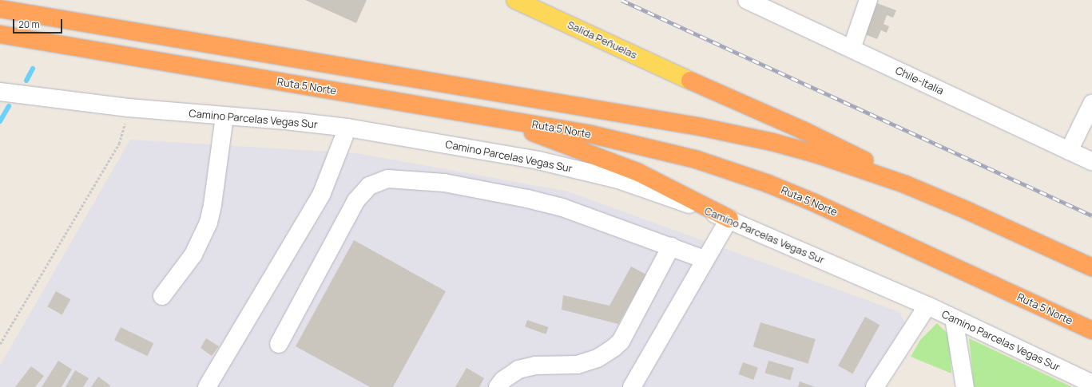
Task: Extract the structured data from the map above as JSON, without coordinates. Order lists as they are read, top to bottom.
{
  "streets": {
    "highway": ["Ruta 5 Norte"],
    "main road": ["Salida Peñuelas"],
    "street": ["Chile-Italia", "Camino Parcelas Vegas Sur"]
  },
  "scale_bar": "20 m"
}
